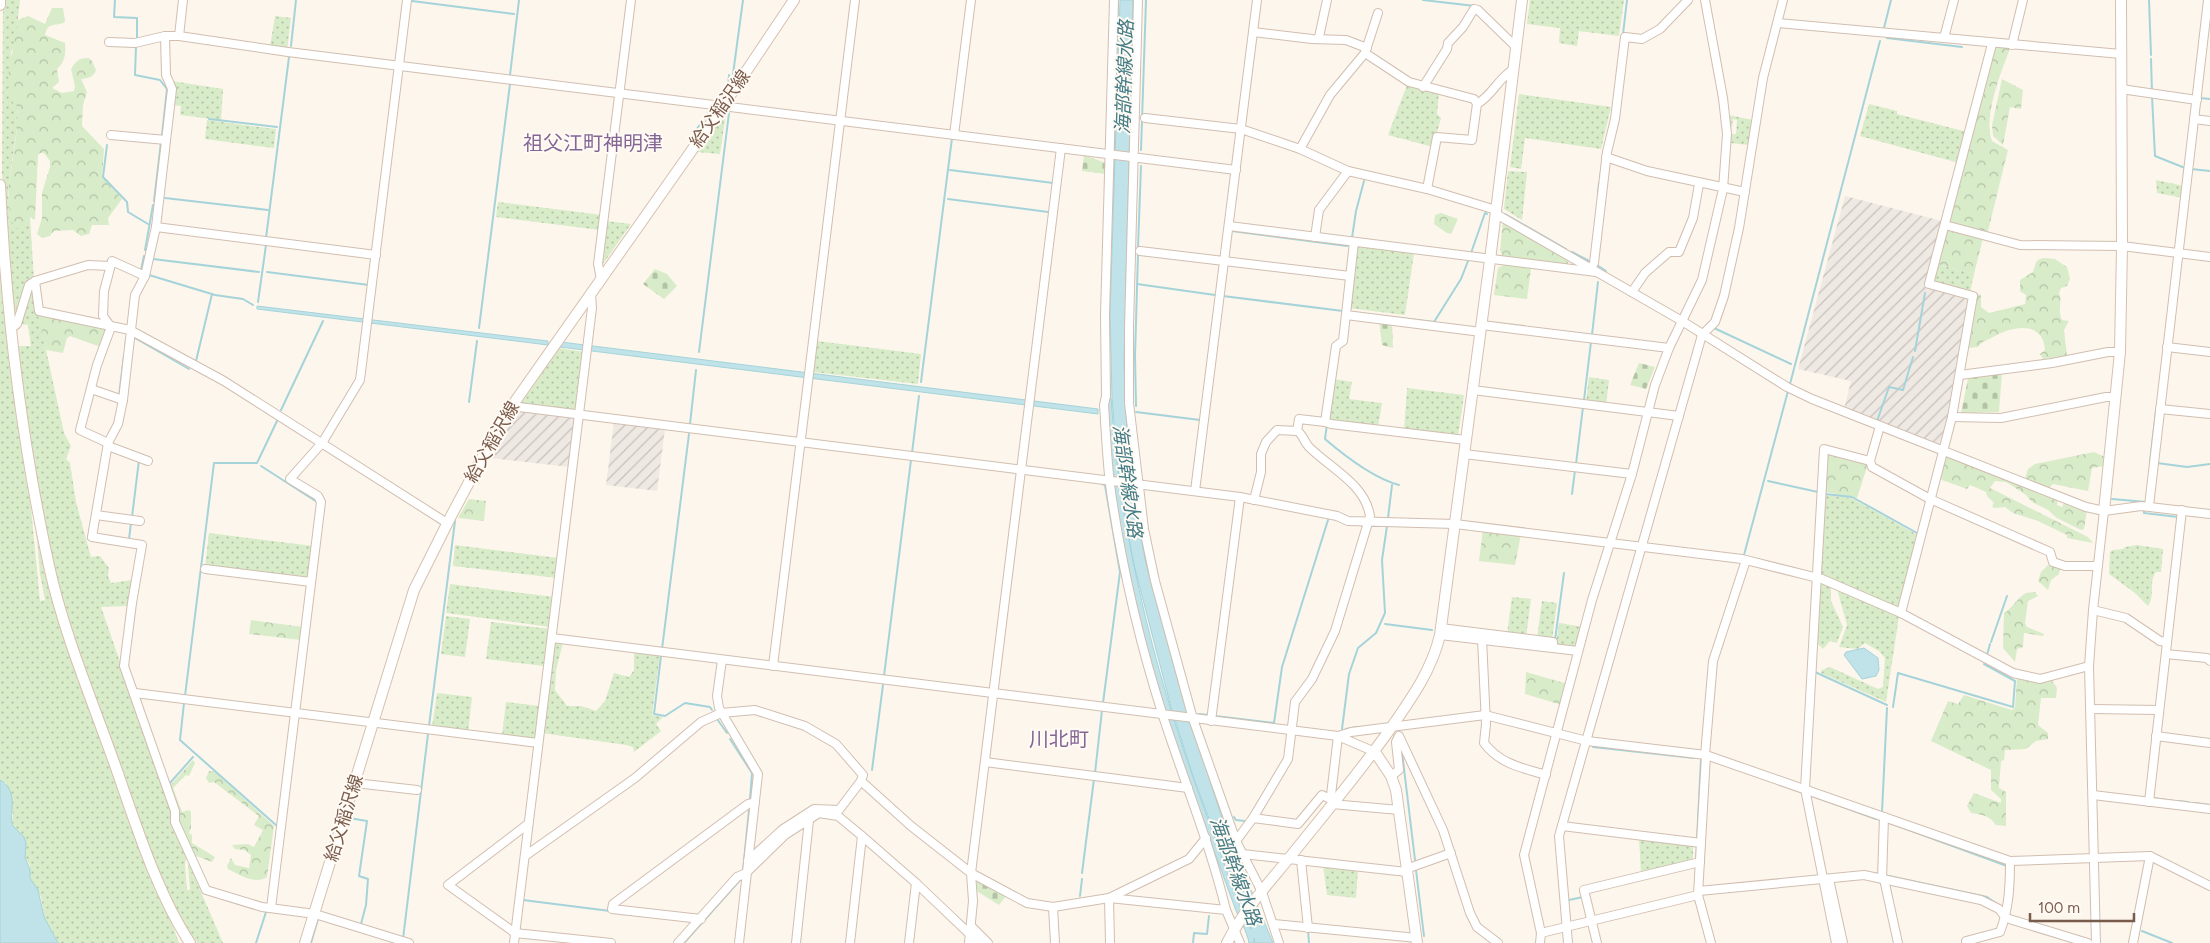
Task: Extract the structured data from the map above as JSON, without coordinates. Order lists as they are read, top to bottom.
{
  "streets": {
    "street": ["給父稲沢線"]
  },
  "districts": ["祖父江町神明津", "川北町"],
  "water": ["海部幹線水路"],
  "scale_bar": "100 m"
}
